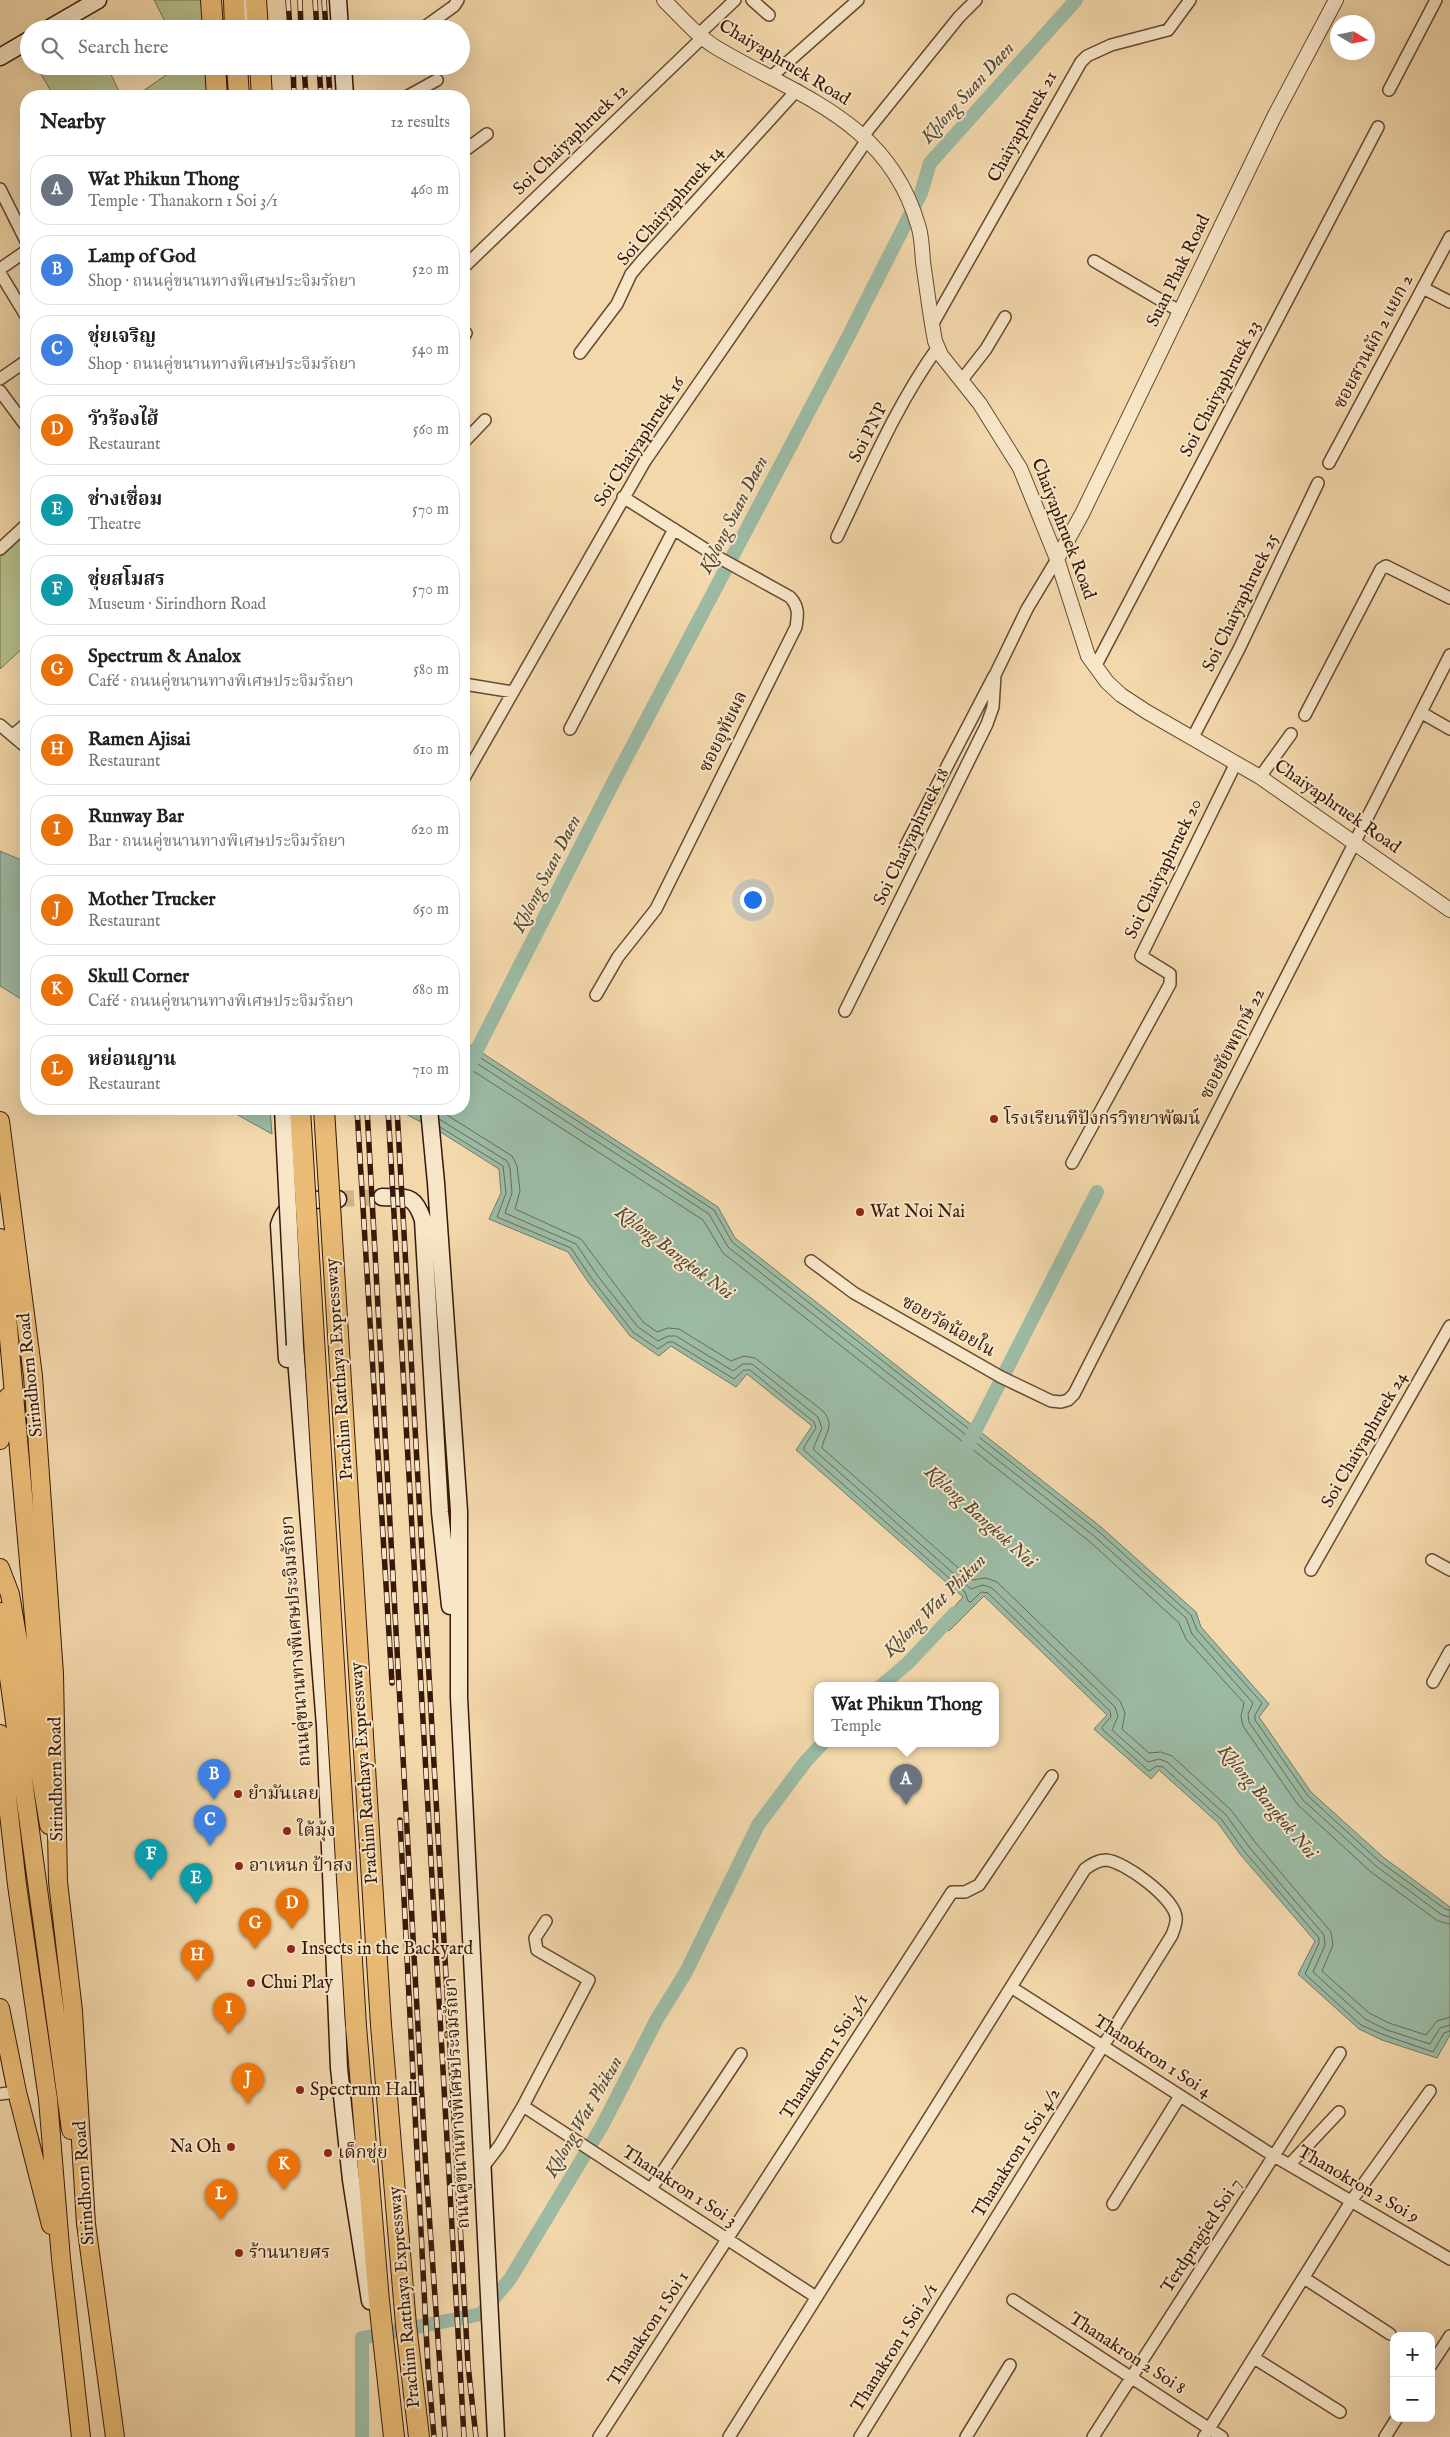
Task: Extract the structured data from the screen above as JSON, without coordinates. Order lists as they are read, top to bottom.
{
  "streets": {
    "highway": ["Prachim Ratthaya Expressway"],
    "main road": ["Sirindhorn Road", "ถนนคู่ขนานทางพิเศษประจิมรัถยา"],
    "street": [
      "Chaiyaphruek Road",
      "Chaiyaphruek 21",
      "Soi Chaiyaphruek 12",
      "Soi Chaiyaphruek 14",
      "Suan Phak Road",
      "ซอยสวนผัก 2 แยก 2",
      "Soi Chaiyaphruek 23",
      "Soi PNP",
      "Soi Chaiyaphruek 16",
      "Soi Chaiyaphruek 25",
      "ซอยอุทัยผล",
      "Soi Chaiyaphruek 18",
      "Soi Chaiyaphruek 20",
      "ซอยชัยพฤกษ์ 22",
      "ซอยวัดน้อยใน",
      "Soi Chaiyaphruek 24",
      "Thanakorn 1 Soi 3/1",
      "Thanokron 1 Soi 4",
      "Thanakron 1 Soi 4/2",
      "Thanokron 2 Soi 9",
      "Thanakron 1 Soi 3",
      "Terdpragied Soi 7",
      "Thanakron 1 Soi 1",
      "Thanakron 1 Soi 2/1",
      "Thanakron 2 Soi 8"
    ]
  },
  "crossings": [
    ["Chaiyaphruek Road", "Chaiyaphruek 21"],
    ["Chaiyaphruek Road", "Soi Chaiyaphruek 12"],
    ["Chaiyaphruek Road", "Soi Chaiyaphruek 14"],
    ["Chaiyaphruek Road", "Suan Phak Road"],
    ["Chaiyaphruek Road", "Soi Chaiyaphruek 23"],
    ["Chaiyaphruek Road", "Soi PNP"],
    ["Chaiyaphruek Road", "Soi Chaiyaphruek 16"],
    ["Chaiyaphruek Road", "Soi Chaiyaphruek 25"],
    ["Chaiyaphruek Road", "Soi Chaiyaphruek 18"],
    ["Chaiyaphruek Road", "Soi Chaiyaphruek 20"],
    ["Chaiyaphruek Road", "ซอยชัยพฤกษ์ 22"],
    ["Suan Phak Road", "Soi Chaiyaphruek 18"],
    ["Soi Chaiyaphruek 16", "ซอยอุทัยผล"],
    ["ซอยชัยพฤกษ์ 22", "ซอยวัดน้อยใน"],
    ["Thanakorn 1 Soi 3/1", "Thanakron 1 Soi 3"],
    ["Thanakorn 1 Soi 3/1", "Thanakron 1 Soi 1"],
    ["Thanokron 1 Soi 4", "Thanakron 1 Soi 4/2"],
    ["Thanokron 1 Soi 4", "Thanokron 2 Soi 9"],
    ["Thanokron 1 Soi 4", "Terdpragied Soi 7"],
    ["Thanakron 1 Soi 4/2", "Thanakron 1 Soi 2/1"],
    ["Thanokron 2 Soi 9", "Terdpragied Soi 7"],
    ["Thanakron 1 Soi 3", "Thanakron 1 Soi 1"],
    ["Terdpragied Soi 7", "Thanakron 2 Soi 8"]
  ],
  "water": ["Khlong Suan Daen", "Khlong Bangkok Noi", "Khlong Wat Phikun"],
  "places": [
    "โรงเรียนทีปังกรวิทยาพัฒน์",
    "Wat Noi Nai",
    "ยำมันเลย",
    "ใต้มุ้ง",
    "อาเหนก ป้าสง",
    "Insects in the Backyard",
    "Chui Play",
    "Spectrum Hall",
    "Na Oh",
    "เด็กชุ่ย",
    "ร้านนายศร"
  ],
  "north": "right",
  "page": {
    "search": "Search here",
    "heading": ["Nearby", "12 results"],
    "list": [
      {
        "mark": "A",
        "name": "Wat Phikun Thong",
        "note": "Temple · Thanakorn 1 Soi 3/1",
        "value": "460 m"
      },
      {
        "mark": "B",
        "name": "Lamp of God",
        "note": "Shop · ถนนคู่ขนานทางพิเศษประจิมรัถยา",
        "value": "520 m"
      },
      {
        "mark": "C",
        "name": "ชุ่ยเจริญ",
        "note": "Shop · ถนนคู่ขนานทางพิเศษประจิมรัถยา",
        "value": "540 m"
      },
      {
        "mark": "D",
        "name": "วัวร้องไฮ้",
        "note": "Restaurant",
        "value": "560 m"
      },
      {
        "mark": "E",
        "name": "ช่างเชื่อม",
        "note": "Theatre",
        "value": "570 m"
      },
      {
        "mark": "F",
        "name": "ชุ่ยสโมสร",
        "note": "Museum · Sirindhorn Road",
        "value": "570 m"
      },
      {
        "mark": "G",
        "name": "Spectrum & Analox",
        "note": "Café · ถนนคู่ขนานทางพิเศษประจิมรัถยา",
        "value": "580 m"
      },
      {
        "mark": "H",
        "name": "Ramen Ajisai",
        "note": "Restaurant",
        "value": "610 m"
      },
      {
        "mark": "I",
        "name": "Runway Bar",
        "note": "Bar · ถนนคู่ขนานทางพิเศษประจิมรัถยา",
        "value": "620 m"
      },
      {
        "mark": "J",
        "name": "Mother Trucker",
        "note": "Restaurant",
        "value": "650 m"
      },
      {
        "mark": "K",
        "name": "Skull Corner",
        "note": "Café · ถนนคู่ขนานทางพิเศษประจิมรัถยา",
        "value": "680 m"
      },
      {
        "mark": "L",
        "name": "หย่อนญาน",
        "note": "Restaurant",
        "value": "710 m"
      }
    ],
    "popup": ["Wat Phikun Thong", "Temple"],
    "pins": [
      "B",
      "A",
      "C",
      "F",
      "E",
      "D",
      "G",
      "H",
      "I",
      "J",
      "K",
      "L"
    ],
    "map_buttons": ["+", "−"]
  }
}
